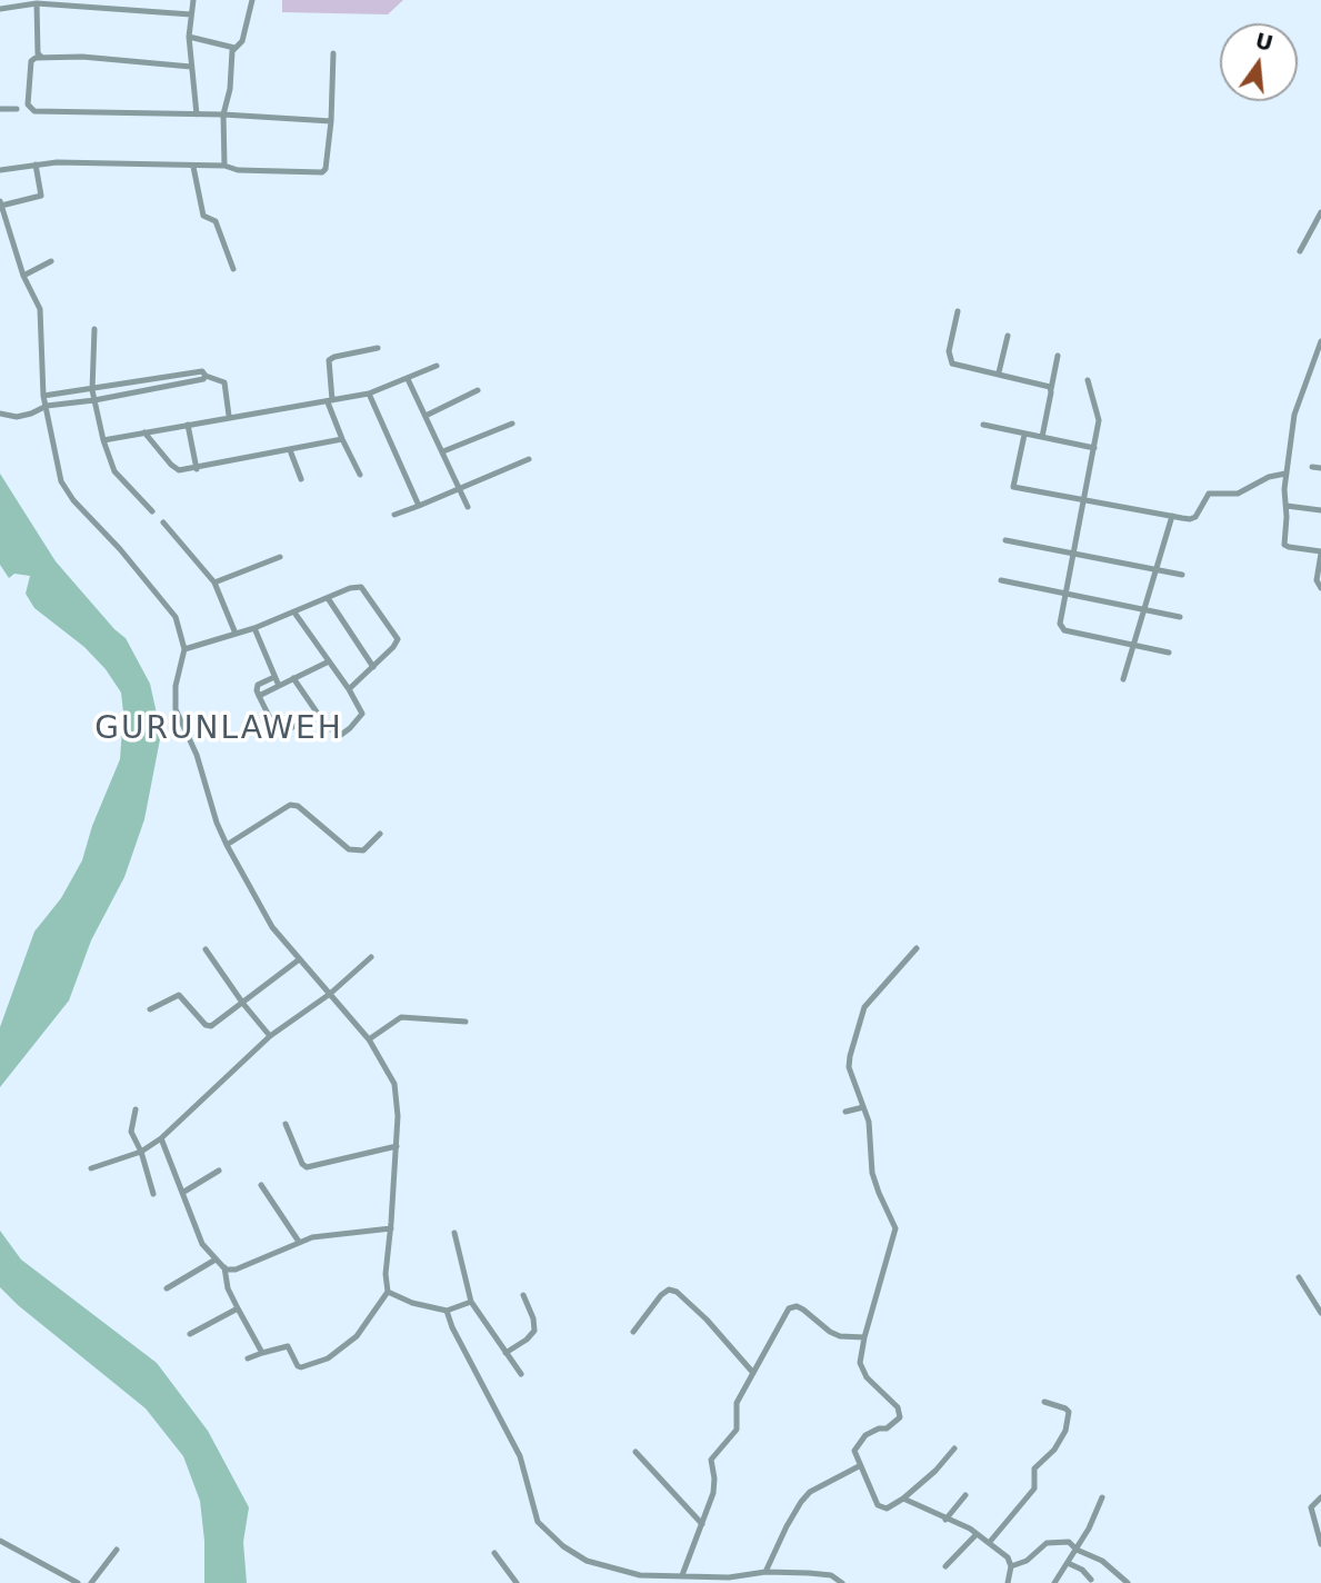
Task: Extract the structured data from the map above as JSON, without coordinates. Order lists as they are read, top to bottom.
{
  "districts": ["GURUNLAWEH"],
  "north": "top"
}
